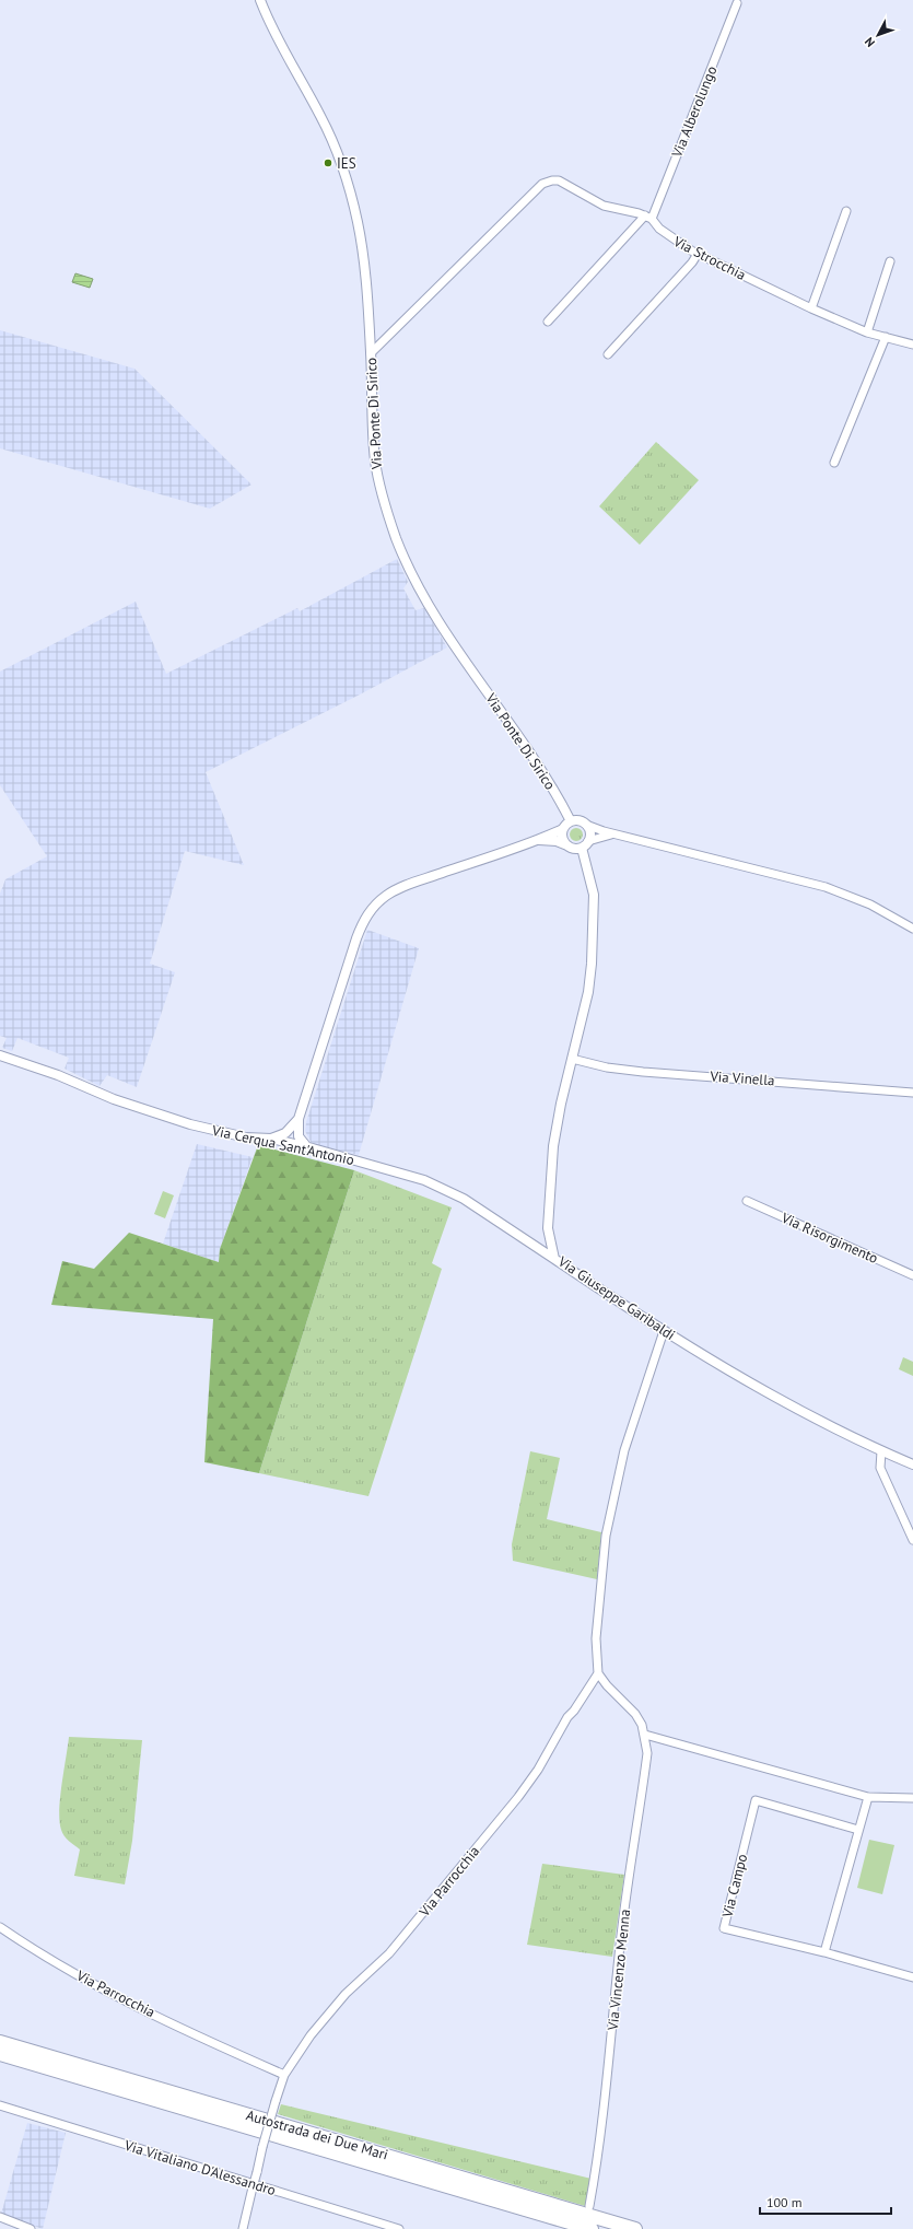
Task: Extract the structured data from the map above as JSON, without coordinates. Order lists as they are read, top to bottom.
{
  "streets": {
    "highway": ["Autostrada dei Due Mari"],
    "street": [
      "Via Alberolungo",
      "Via Strocchia",
      "Via Ponte Di Sirico",
      "Via Vinella",
      "Via Cerqua Sant'Antonio",
      "Via Risorgimento",
      "Via Giuseppe Garibaldi",
      "Via Parrocchia",
      "Via Campo",
      "Via Vincenzo Menna",
      "Via Vitaliano D'Alessandro"
    ]
  },
  "crossings": [
    ["Via Alberolungo", "Via Strocchia"],
    ["Via Ponte Di Sirico", "Via Giuseppe Garibaldi"],
    ["Via Vinella", "Via Giuseppe Garibaldi"],
    ["Via Cerqua Sant'Antonio", "Via Giuseppe Garibaldi"]
  ],
  "places": ["IES"],
  "scale_bar": "100 m",
  "north": "bottom left"
}
